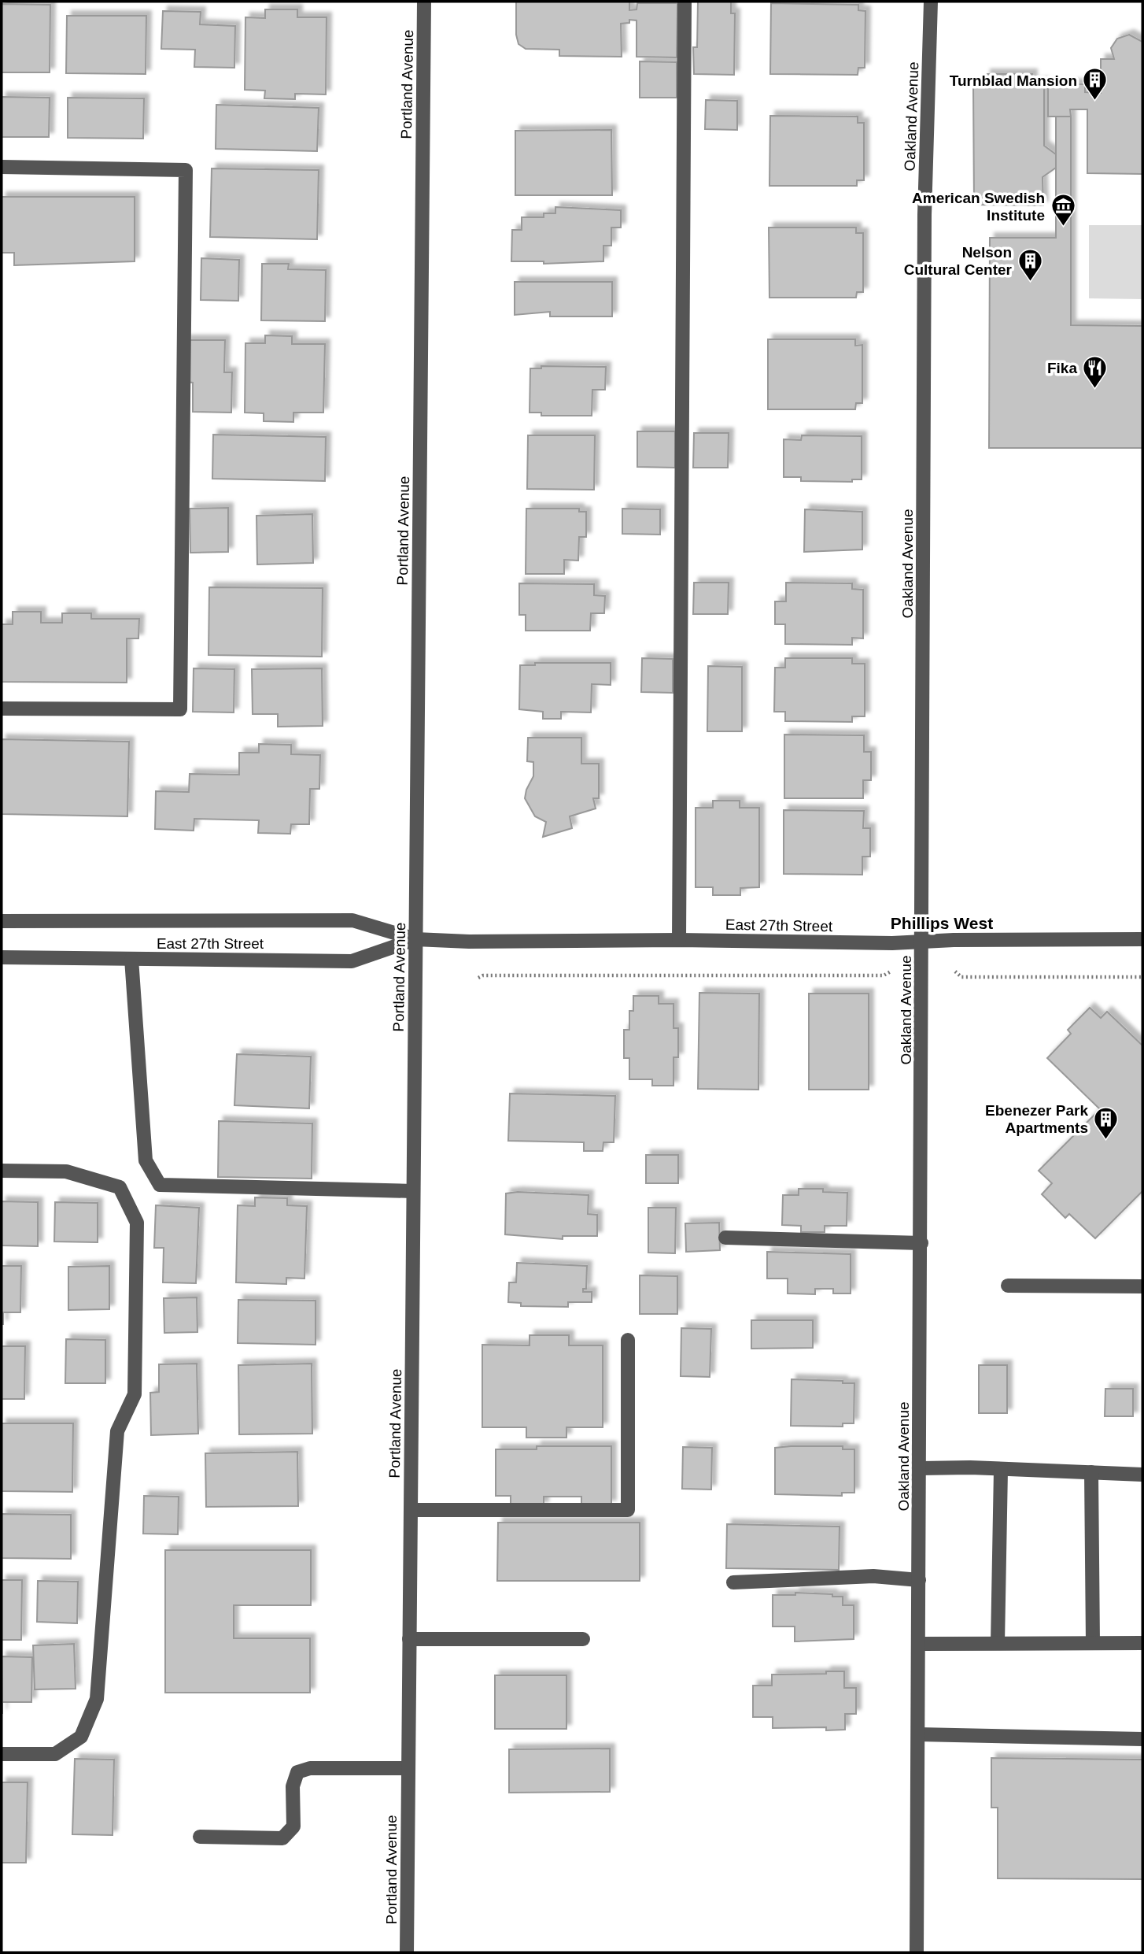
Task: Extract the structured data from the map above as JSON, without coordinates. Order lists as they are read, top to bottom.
{
  "streets": {
    "street": ["Portland Avenue", "Oakland Avenue", "East 27th Street"]
  },
  "crossings": [
    ["Portland Avenue", "East 27th Street"],
    ["Oakland Avenue", "East 27th Street"]
  ],
  "districts": ["Phillips West"],
  "places": {
    "building": ["Turnblad Mansion", "Nelson Cultural Center", "Ebenezer Park Apartments"],
    "museum": ["American Swedish Institute"],
    "restaurant": ["Fika"]
  }
}
